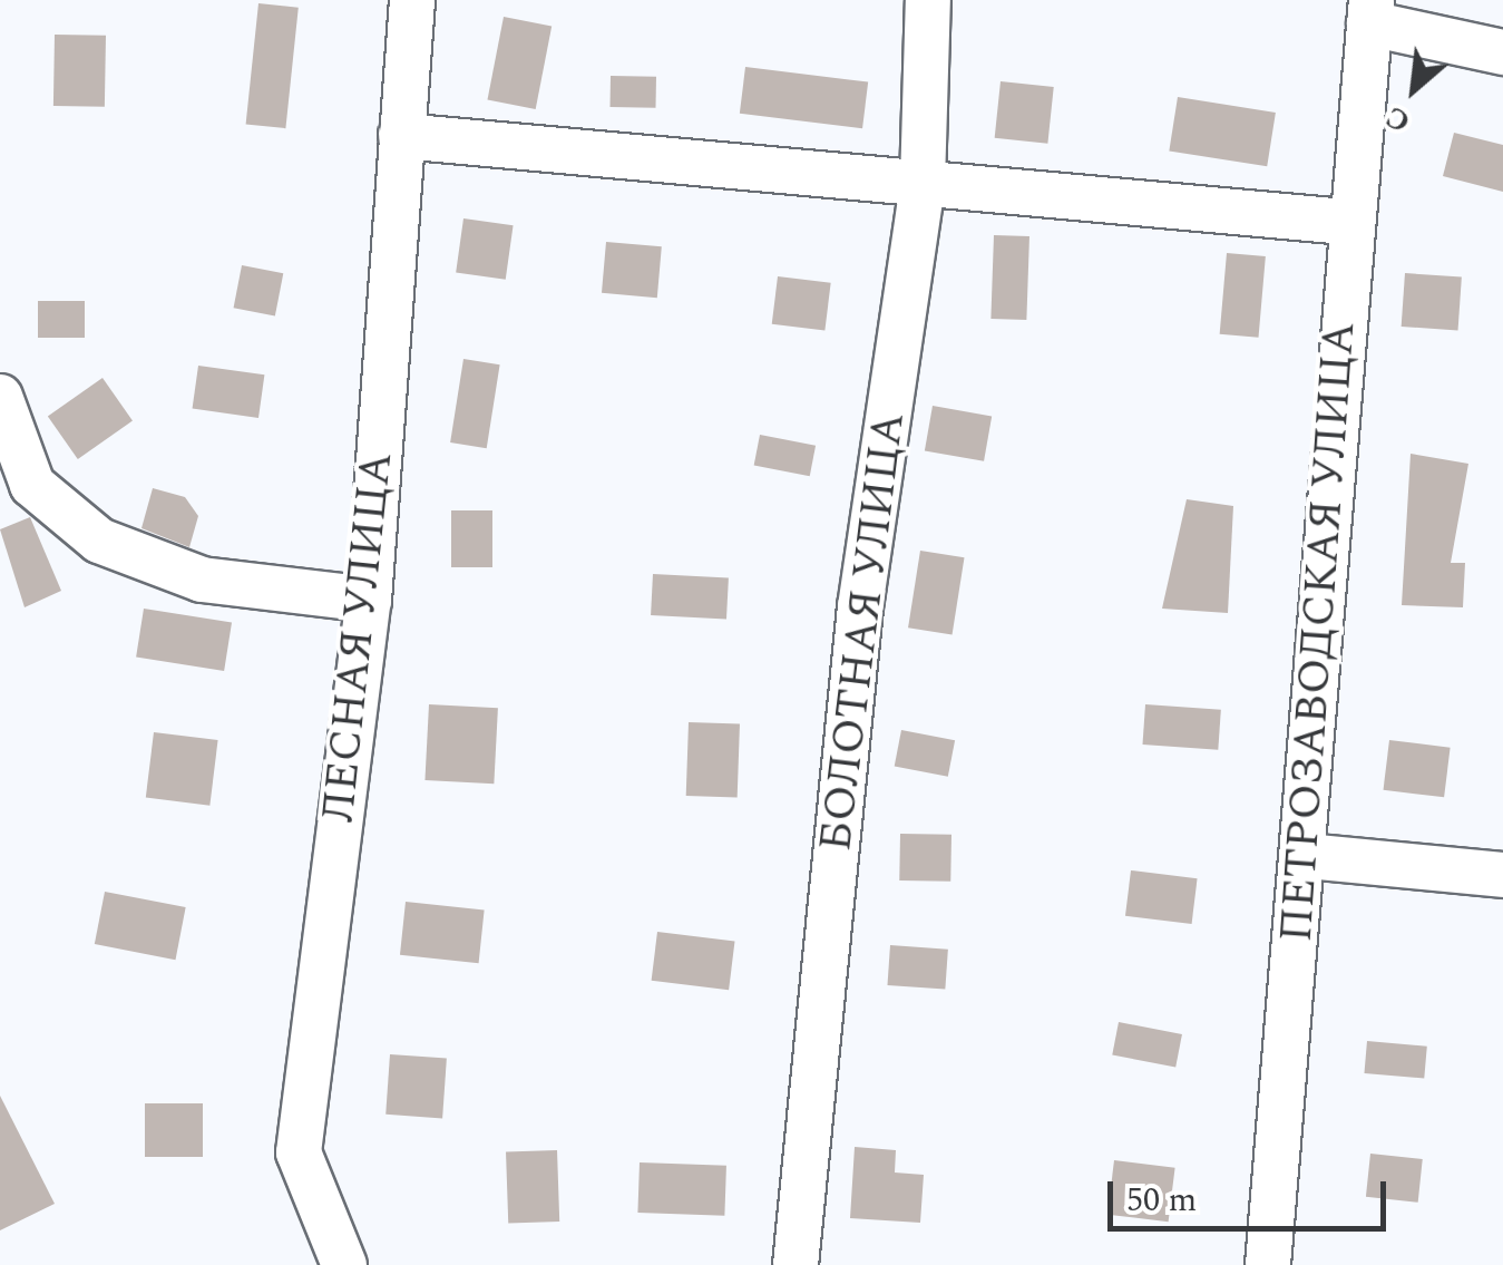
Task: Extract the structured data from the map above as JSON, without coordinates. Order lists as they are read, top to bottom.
{
  "streets": {
    "street": ["БОЛОТНАЯ УЛИЦА", "ПЕТРОЗАВОДСКАЯ УЛИЦА", "ЛЕСНАЯ УЛИЦА"]
  },
  "scale_bar": "50 m",
  "north": "bottom left"
}
